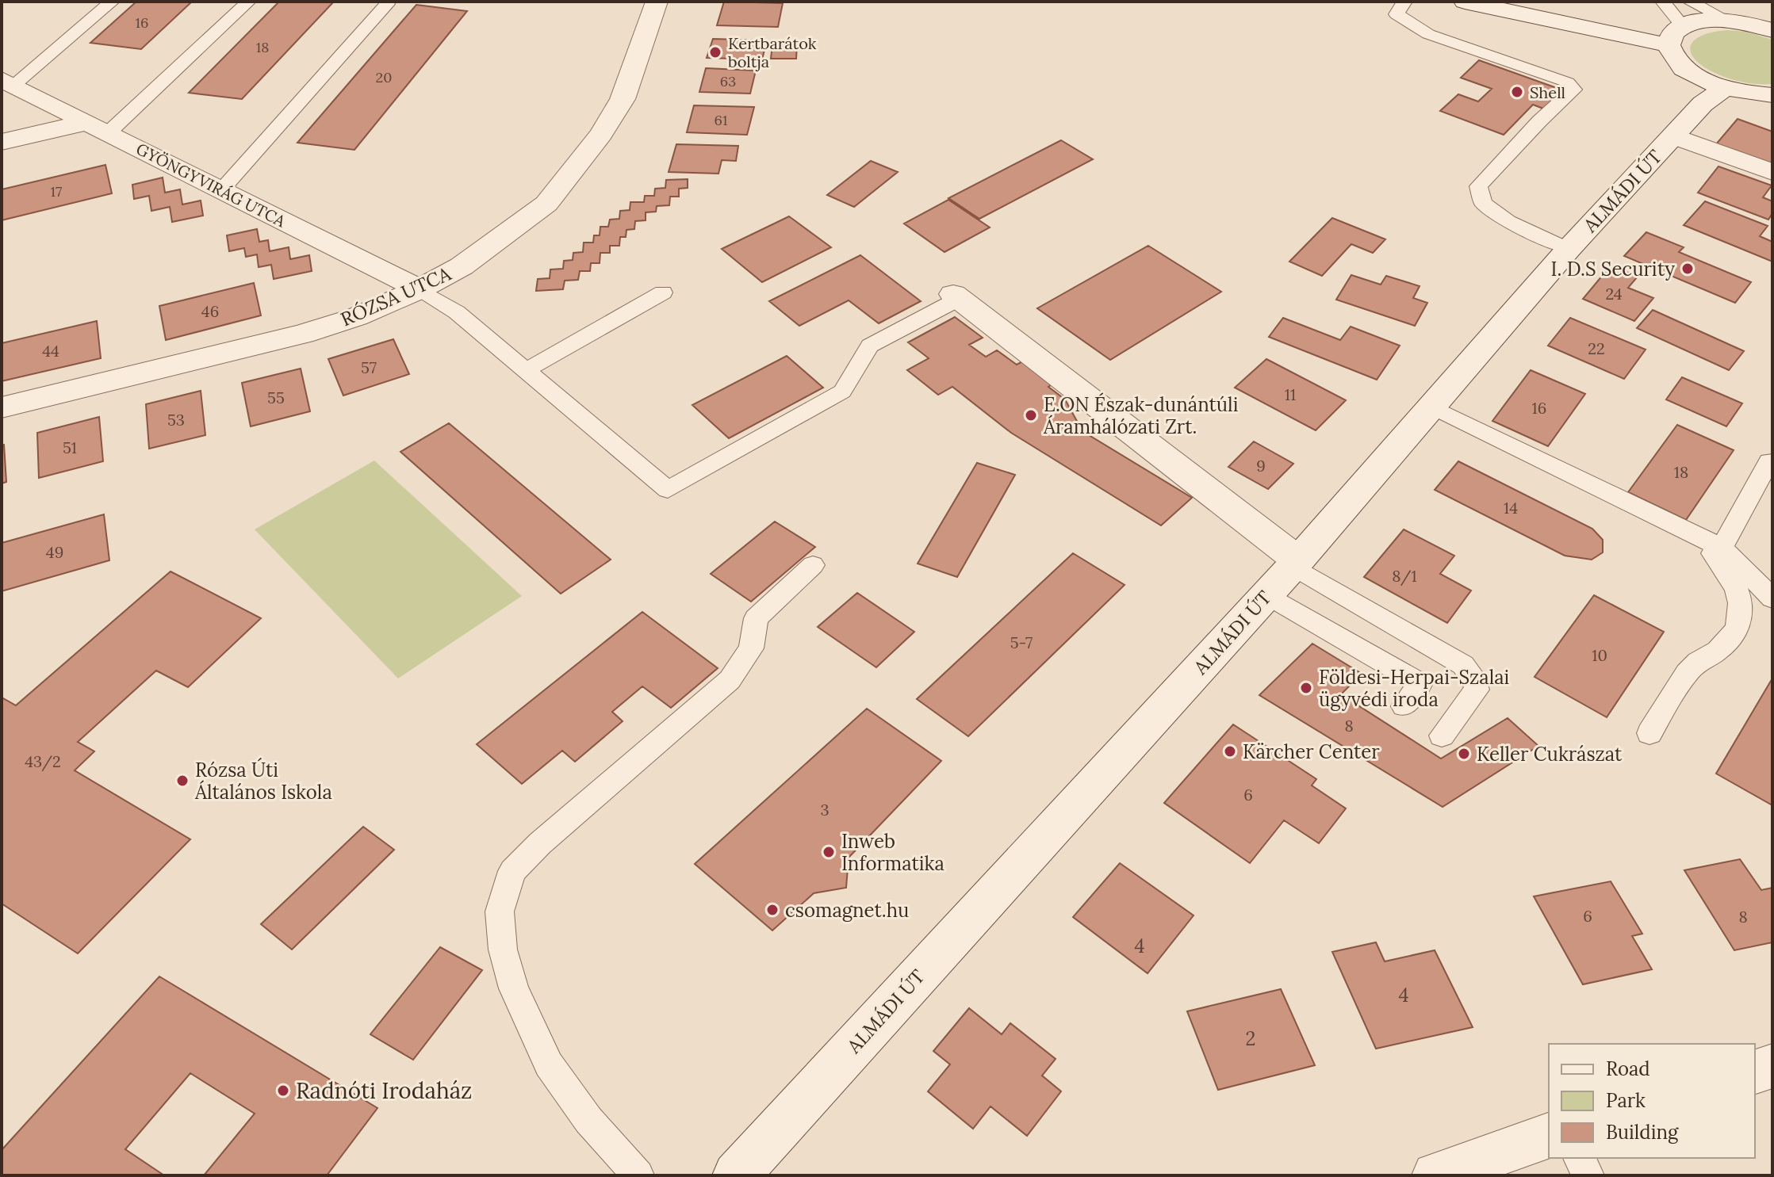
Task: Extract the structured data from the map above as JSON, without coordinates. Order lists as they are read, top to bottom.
{
  "streets": {
    "street": ["GYÖNGYVIRÁG UTCA", "ALMÁDI ÚT", "RÓZSA UTCA"]
  },
  "crossings": [
    ["GYÖNGYVIRÁG UTCA", "RÓZSA UTCA"]
  ],
  "places": [
    "Kertbarátok boltja",
    "Shell",
    "I. D.S Security",
    "E.ON Észak-dunántúli Áramhálózati Zrt.",
    "Földesi-Herpai-Szalai ügyvédi iroda",
    "Kärcher Center",
    "Keller Cukrászat",
    "Rózsa Úti Általános Iskola",
    "Inweb Informatika",
    "csomagnet.hu",
    "Radnóti Irodaház"
  ],
  "house_numbers": [
    "16",
    "18",
    "20",
    "63",
    "61",
    "17",
    "24",
    "46",
    "22",
    "44",
    "57",
    "11",
    "55",
    "16",
    "53",
    "51",
    "9",
    "18",
    "14",
    "49",
    "8/1",
    "5-7",
    "10",
    "8",
    "43/2",
    "6",
    "3",
    "6",
    "8",
    "4",
    "4",
    "2"
  ],
  "legend": ["Road", "Park", "Building"]
}
